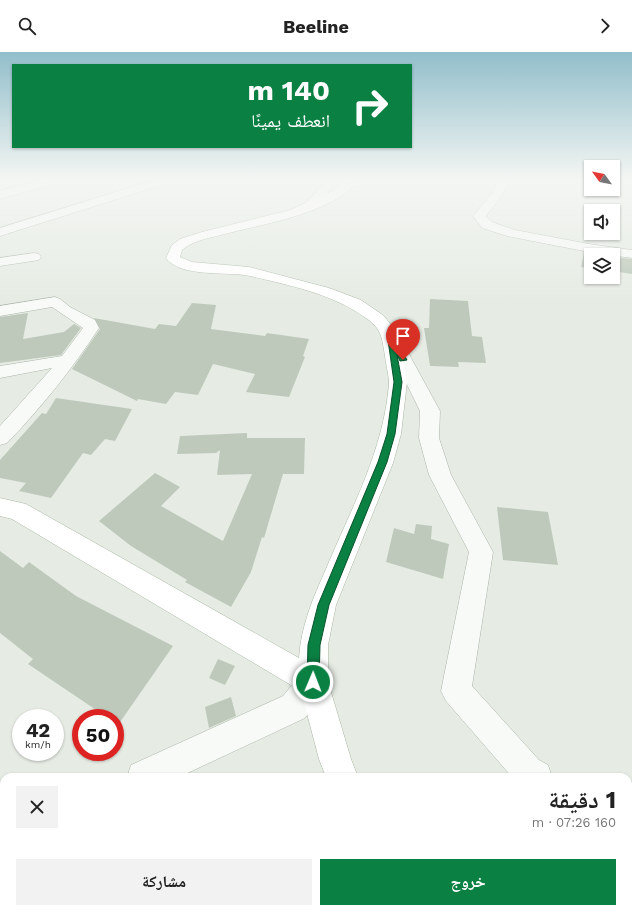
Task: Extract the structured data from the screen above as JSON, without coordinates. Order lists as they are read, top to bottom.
{
  "north": "top left",
  "page": {
    "header": "Beeline",
    "turn": ["140 m", "انعطف يمينًا"],
    "speed": "42 km/h",
    "limit": "50",
    "heading": ["1 دقيقة", "160 m · 07:26"],
    "buttons": ["خروج", "مشاركة"]
  }
}
